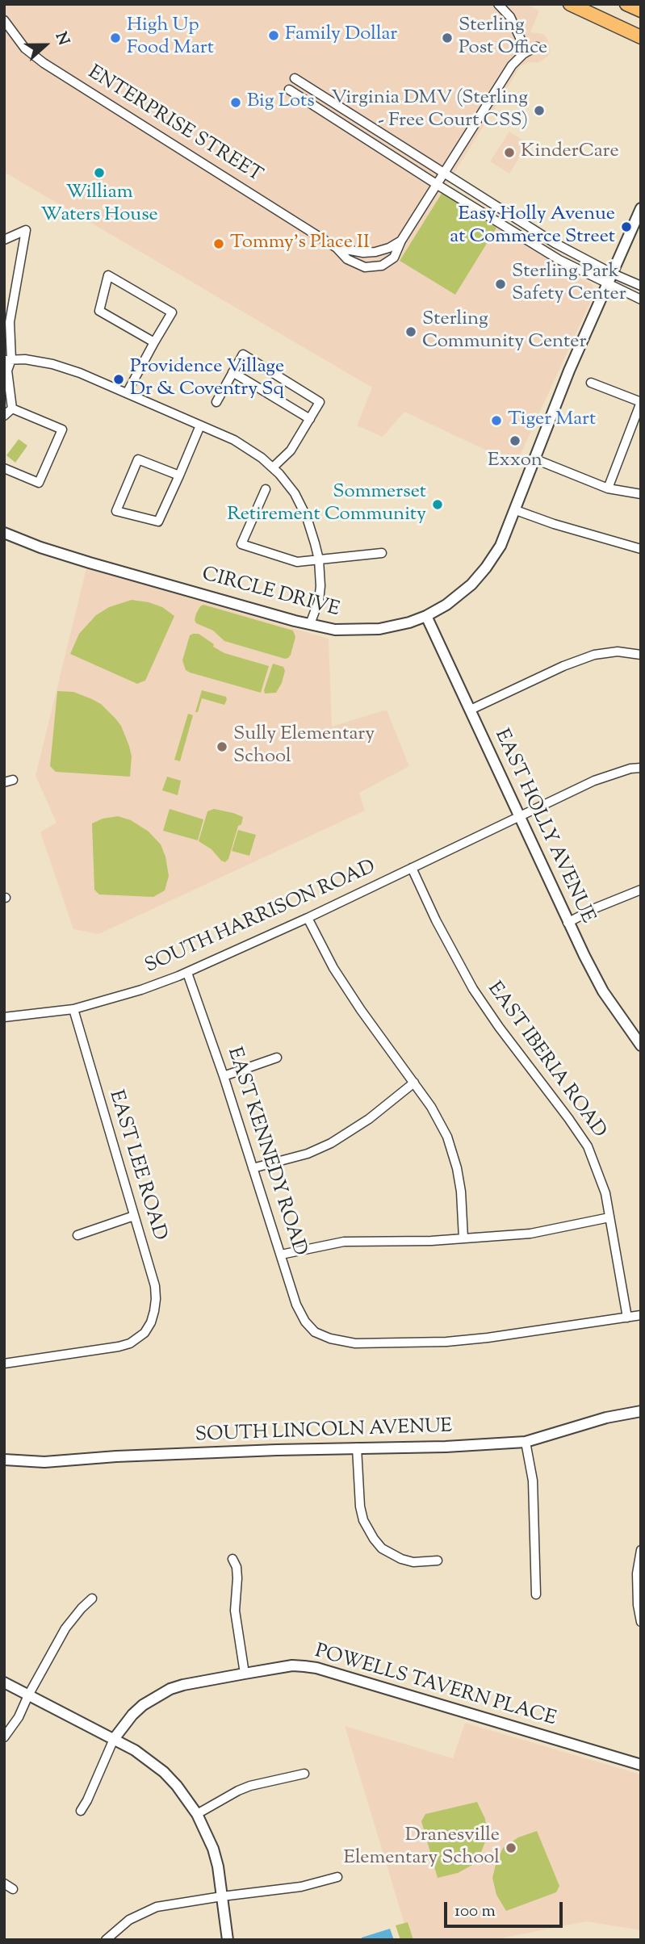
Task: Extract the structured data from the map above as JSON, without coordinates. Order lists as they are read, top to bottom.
{
  "streets": {
    "street": [
      "ENTERPRISE STREET",
      "CIRCLE DRIVE",
      "EAST HOLLY AVENUE",
      "SOUTH HARRISON ROAD",
      "EAST IBERIA ROAD",
      "EAST KENNEDY ROAD",
      "EAST LEE ROAD",
      "SOUTH LINCOLN AVENUE",
      "POWELLS TAVERN PLACE"
    ]
  },
  "crossings": [
    ["CIRCLE DRIVE", "EAST HOLLY AVENUE"],
    ["EAST HOLLY AVENUE", "SOUTH HARRISON ROAD"],
    ["SOUTH HARRISON ROAD", "EAST IBERIA ROAD"],
    ["SOUTH HARRISON ROAD", "EAST KENNEDY ROAD"],
    ["SOUTH HARRISON ROAD", "EAST LEE ROAD"],
    ["EAST IBERIA ROAD", "EAST KENNEDY ROAD"]
  ],
  "places": [
    "Family Dollar",
    "High Up Food Mart",
    "Sterling Post Office",
    "Big Lots",
    "Virginia DMV (Sterling - Free Court CSS)",
    "KinderCare",
    "William Waters House",
    "Easy Holly Avenue at Commerce Street",
    "Tommy's Place II",
    "Sterling Park Safety Center",
    "Sterling Community Center",
    "Providence Village Dr & Coventry Sq",
    "Tiger Mart",
    "Exxon",
    "Sommerset Retirement Community",
    "Sully Elementary School",
    "Dranesville Elementary School"
  ],
  "scale_bar": "100 m",
  "north": "right"
}
